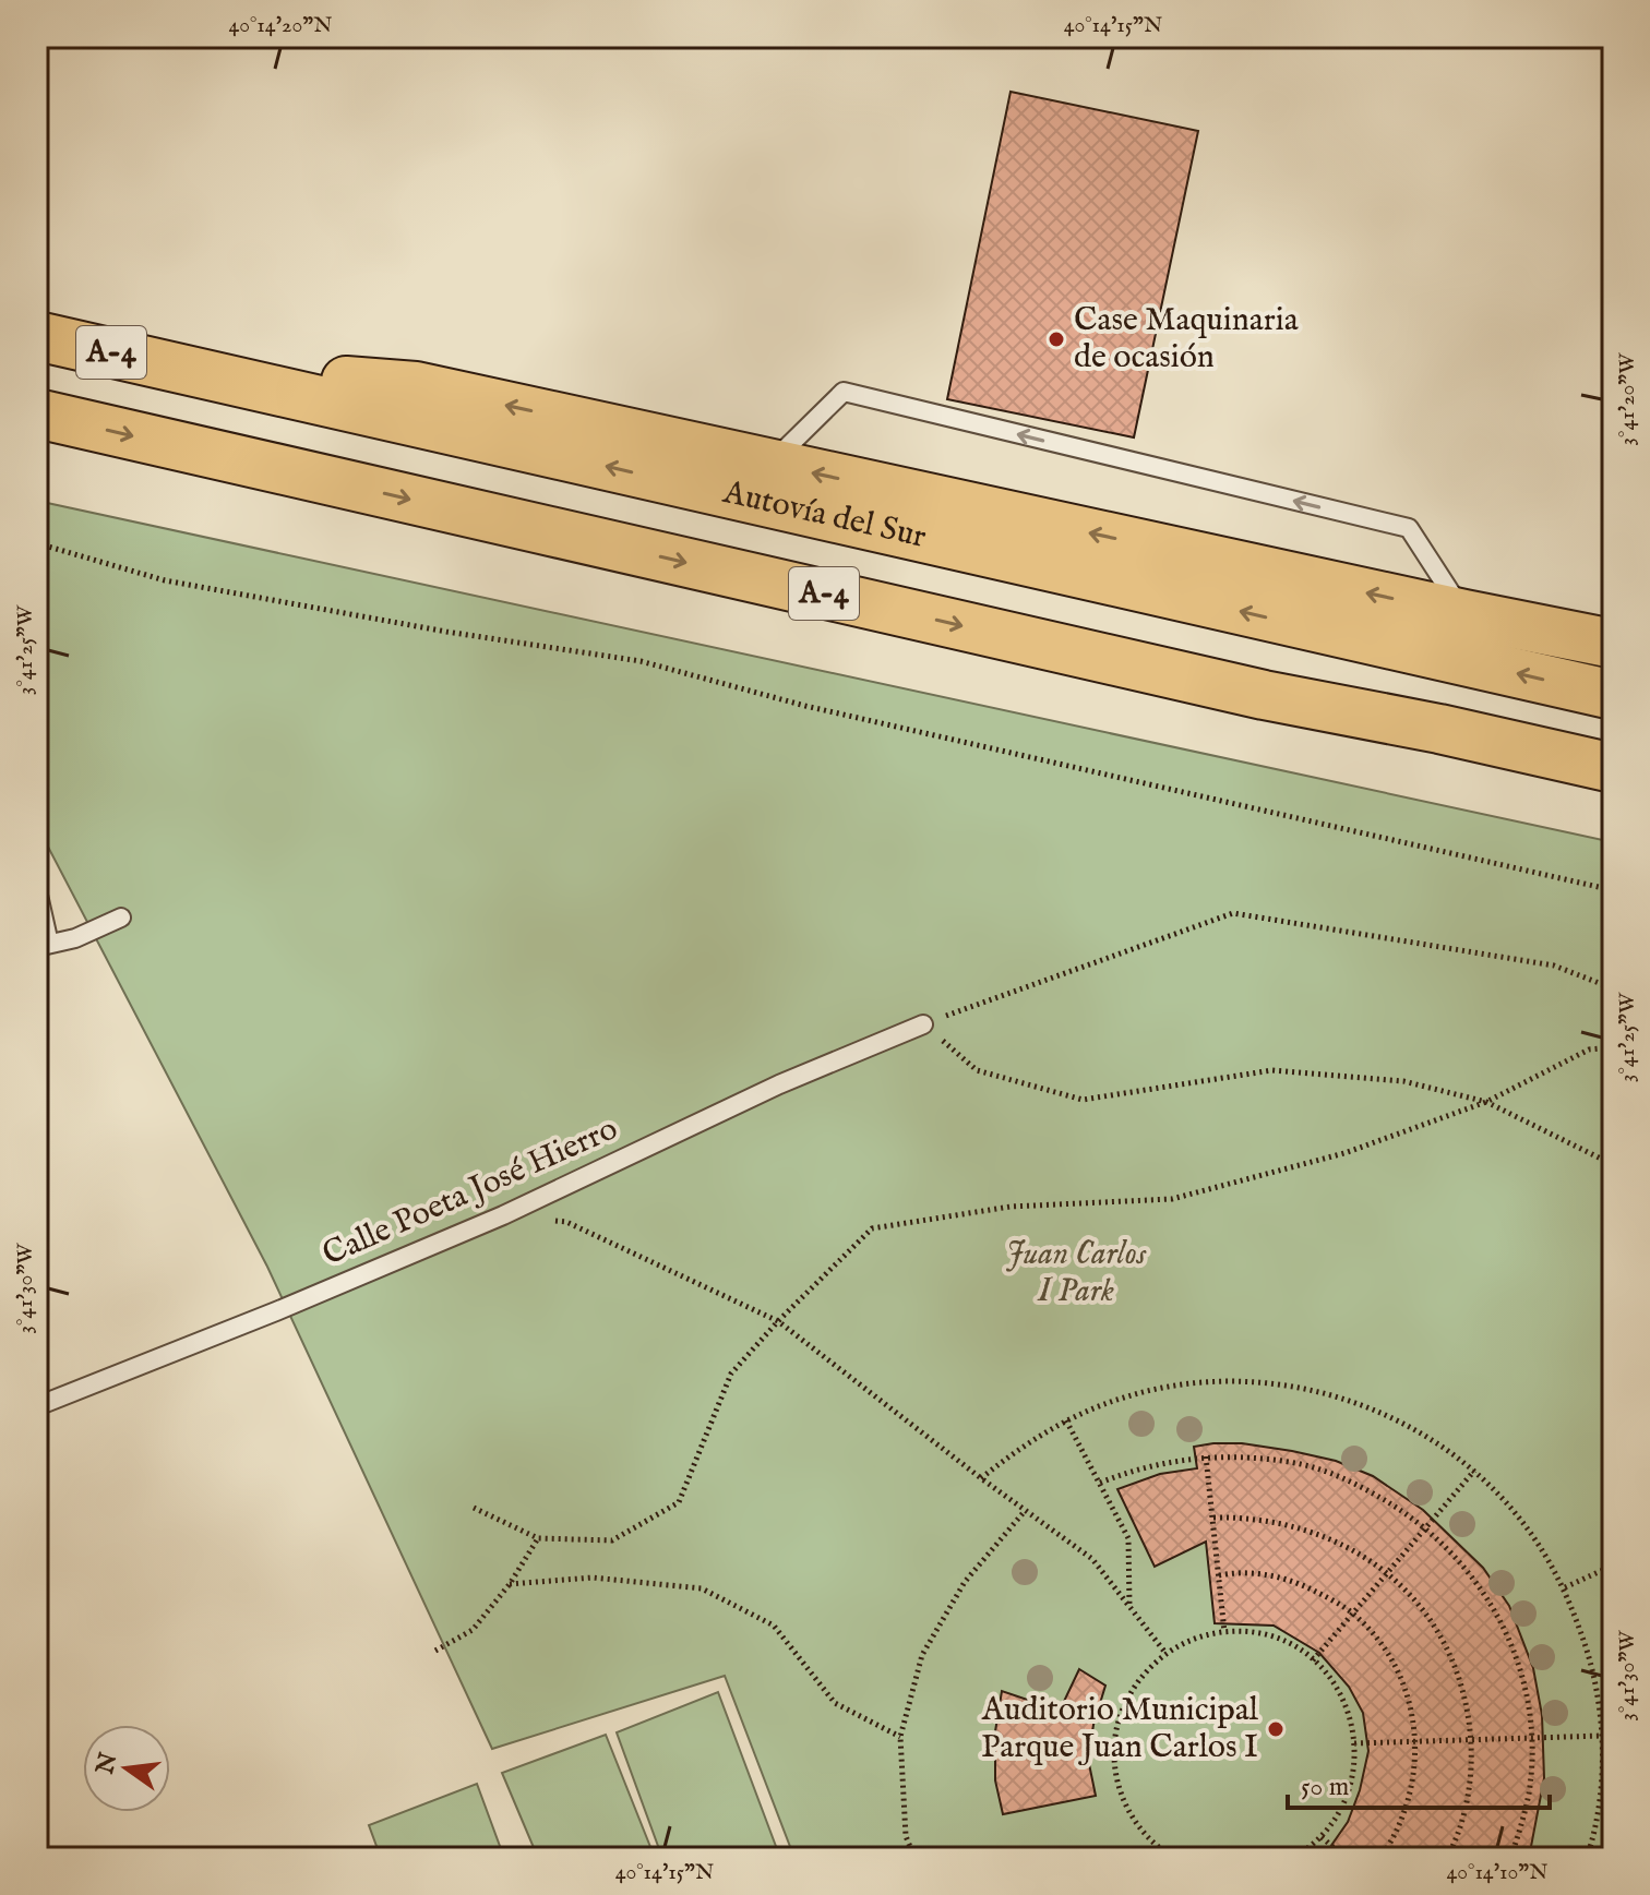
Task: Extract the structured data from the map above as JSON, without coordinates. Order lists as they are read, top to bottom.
{
  "streets": {
    "highway": ["A-4", "Autovía del Sur"],
    "lane": ["Calle Poeta José Hierro"]
  },
  "parks": ["Juan Carlos I Park"],
  "places": ["Case Maquinaria de ocasión", "Auditorio Municipal Parque Juan Carlos I"],
  "scale_bar": "50 m",
  "north": "left",
  "coordinates": [
    "40°14'20\"N",
    "40°14'15\"N",
    "3°41'20\"W",
    "3°41'25\"W",
    "3°41'30\"W",
    "40°14'10\"N"
  ]
}
